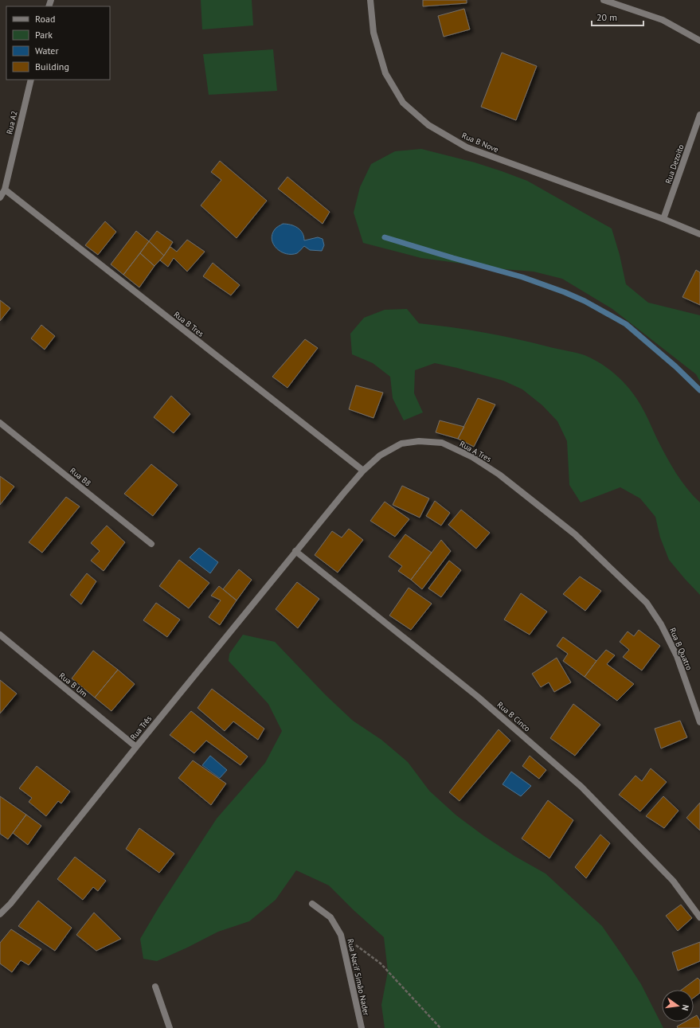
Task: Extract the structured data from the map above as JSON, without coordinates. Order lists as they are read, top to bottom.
{
  "streets": {
    "street": [
      "Rua A2",
      "Rua B Nove",
      "Rua Dezoito",
      "Rua B Tres",
      "Rua A Tres",
      "Rua B8",
      "Rua B Quatro",
      "Rua B Um",
      "Rua B Cinco",
      "Rua Três",
      "Rua Nacif Simão Nader"
    ]
  },
  "crossings": [
    ["Rua A2", "Rua B Tres"],
    ["Rua B Nove", "Rua Dezoito"],
    ["Rua B Tres", "Rua A Tres"],
    ["Rua A Tres", "Rua B Quatro"],
    ["Rua A Tres", "Rua B Cinco"],
    ["Rua A Tres", "Rua Três"],
    ["Rua B Um", "Rua Três"],
    ["Rua B Cinco", "Rua Três"]
  ],
  "legend": [
    "Road",
    "Park",
    "Water",
    "Building"
  ],
  "scale_bar": "20 m",
  "north": "right"
}
